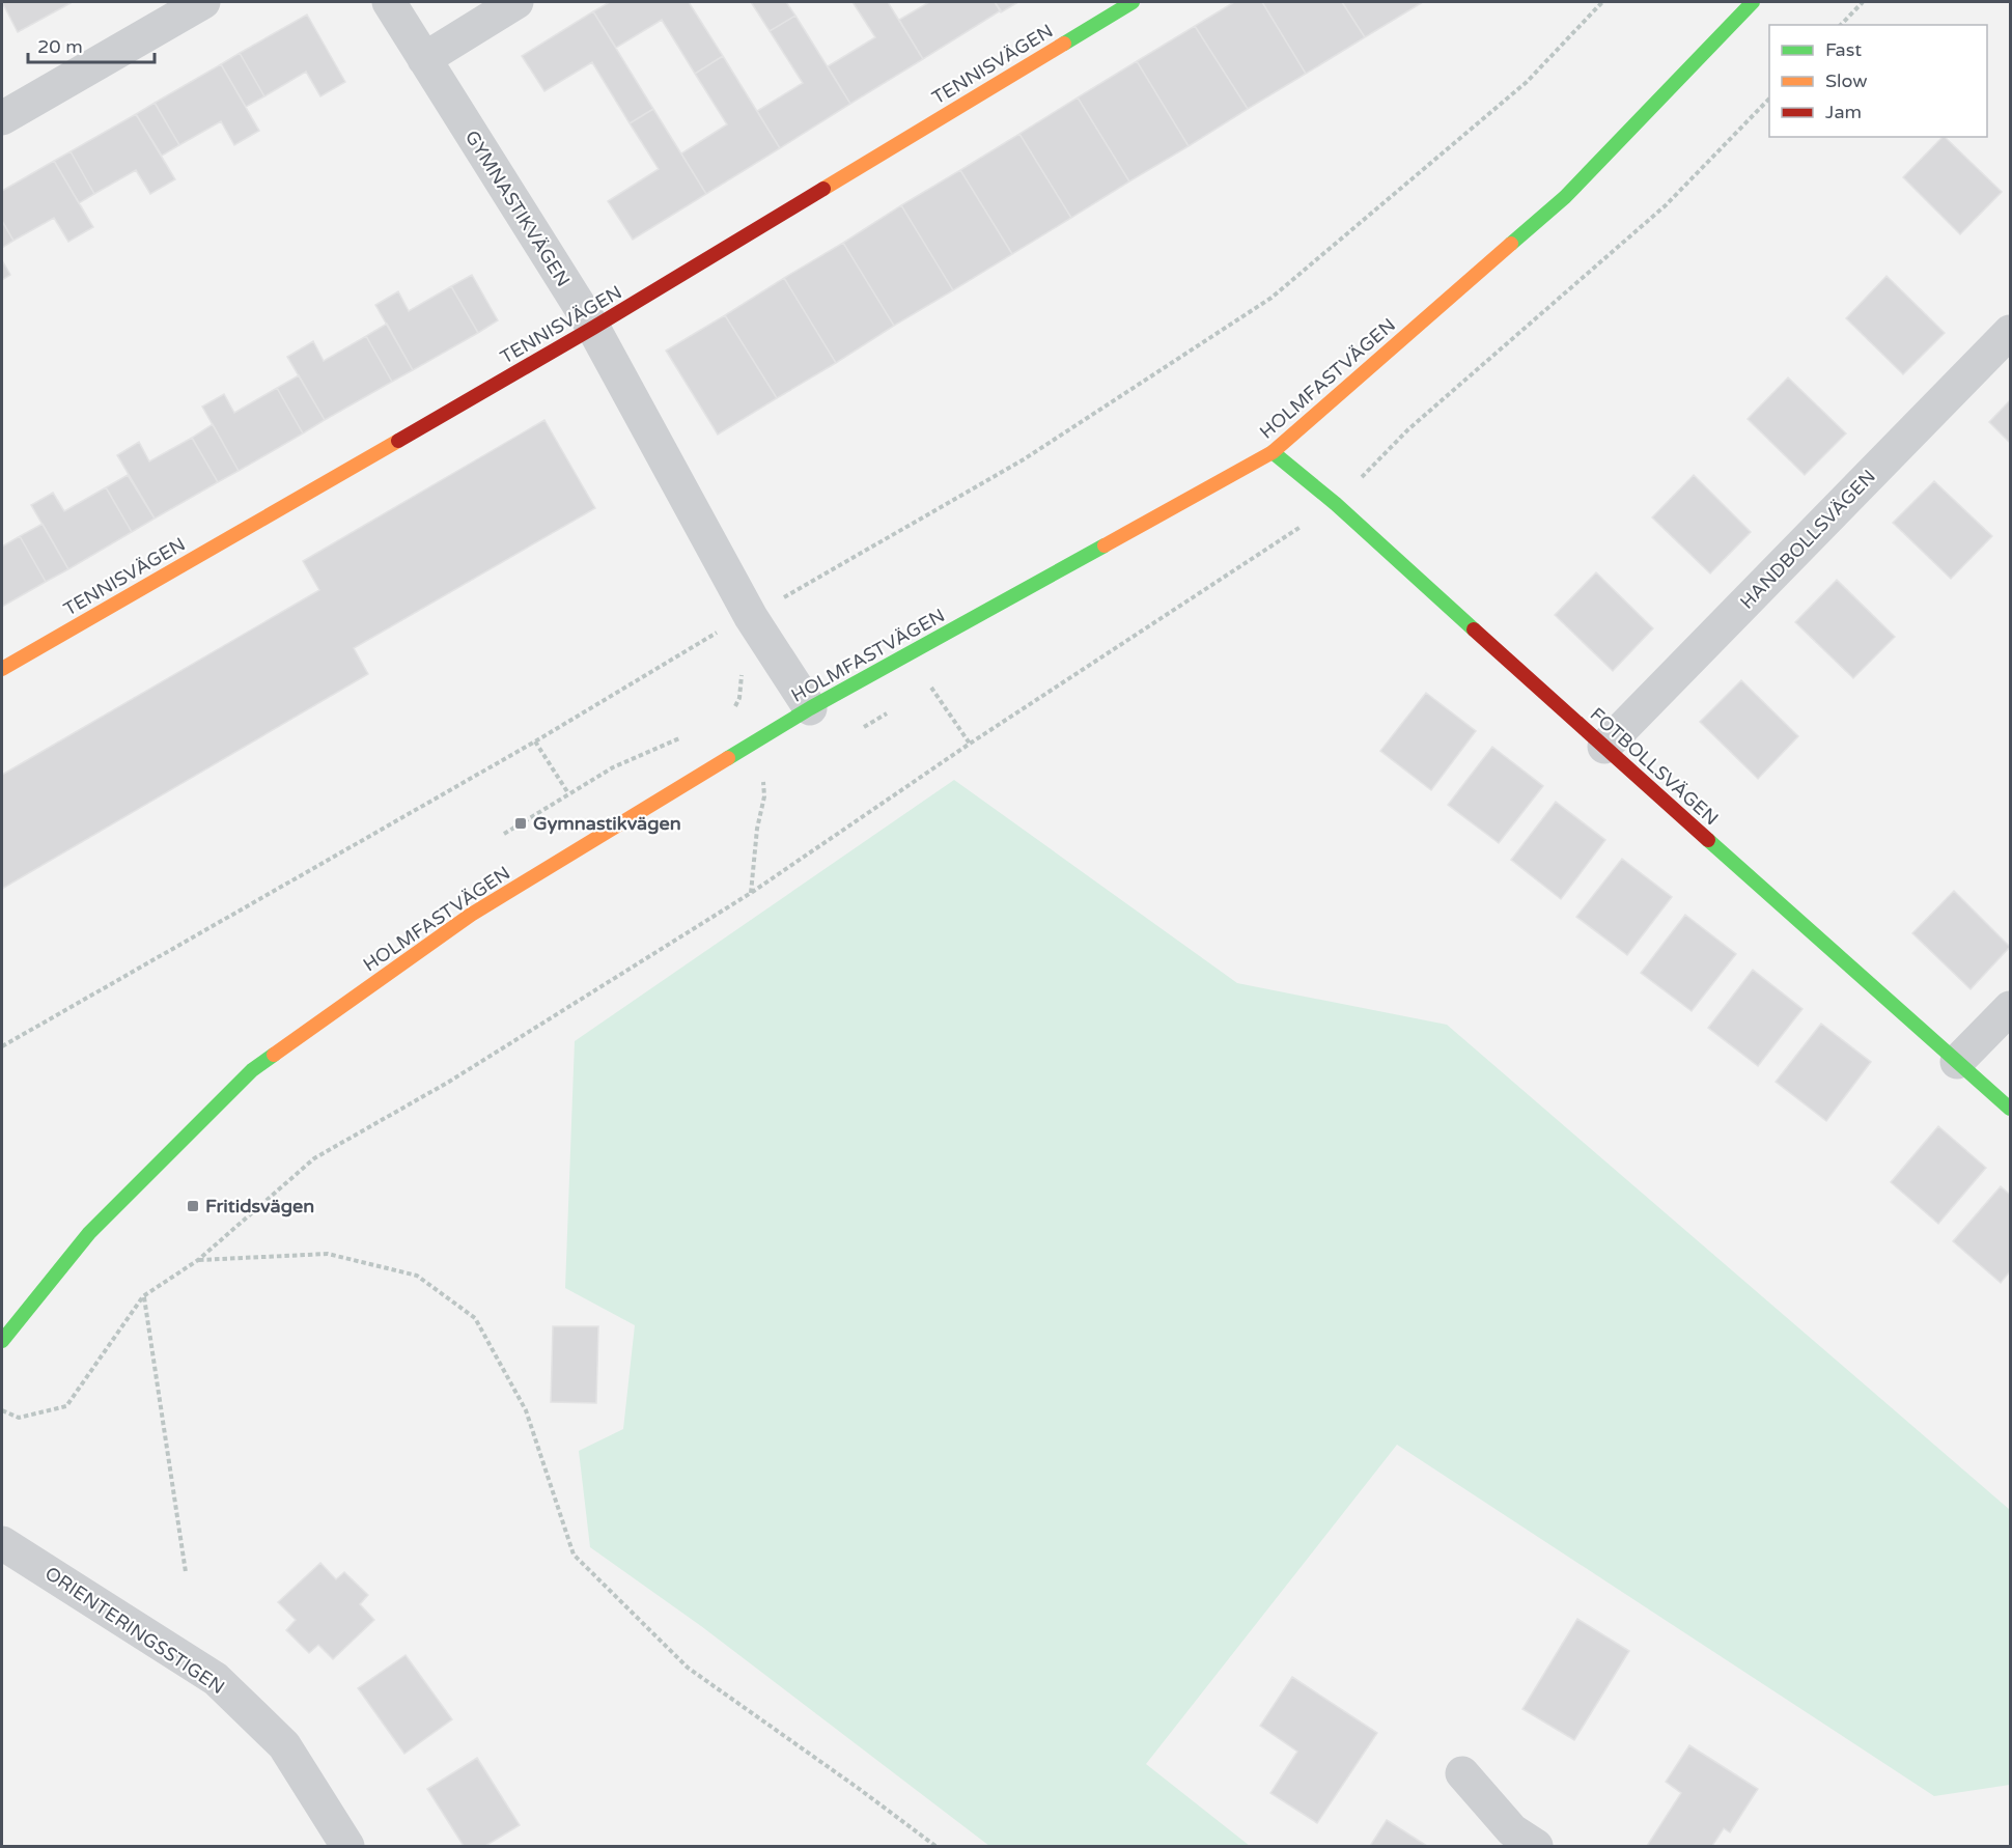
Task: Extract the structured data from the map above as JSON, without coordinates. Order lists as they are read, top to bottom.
{
  "streets": {
    "street": [
      "TENNISVÄGEN",
      "GYMNASTIKVÄGEN",
      "HOLMFASTVÄGEN",
      "HANDBOLLSVÄGEN",
      "FOTBOLLSVÄGEN",
      "ORIENTERINGSSTIGEN"
    ]
  },
  "crossings": [
    ["TENNISVÄGEN", "GYMNASTIKVÄGEN"],
    ["GYMNASTIKVÄGEN", "HOLMFASTVÄGEN"],
    ["HOLMFASTVÄGEN", "FOTBOLLSVÄGEN"],
    ["HANDBOLLSVÄGEN", "FOTBOLLSVÄGEN"]
  ],
  "places": {
    "transit": ["Gymnastikvägen", "Fritidsvägen"]
  },
  "legend": ["Fast", "Slow", "Jam"],
  "scale_bar": "20 m"
}
